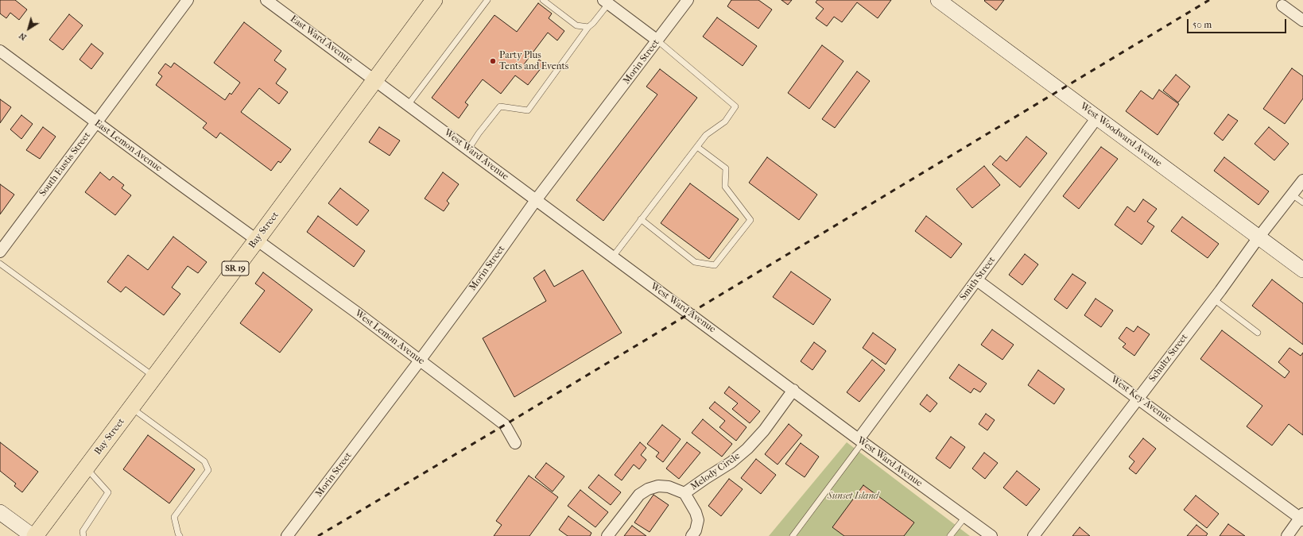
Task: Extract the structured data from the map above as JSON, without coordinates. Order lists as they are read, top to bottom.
{
  "streets": {
    "main road": ["Bay Street", "SR 19"],
    "street": [
      "East Ward Avenue",
      "Morin Street",
      "West Woodward Avenue",
      "East Lemon Avenue",
      "West Ward Avenue",
      "South Eustis Street",
      "Smith Street",
      "West Lemon Avenue",
      "Schultz Street",
      "West Key Avenue",
      "Melody Circle"
    ]
  },
  "crossings": [
    ["East Ward Avenue", "West Ward Avenue"],
    ["East Ward Avenue", "Bay Street"],
    ["Morin Street", "West Ward Avenue"],
    ["Morin Street", "West Lemon Avenue"],
    ["West Woodward Avenue", "Smith Street"],
    ["West Woodward Avenue", "Schultz Street"],
    ["East Lemon Avenue", "South Eustis Street"],
    ["East Lemon Avenue", "Bay Street"],
    ["East Lemon Avenue", "West Lemon Avenue"],
    ["West Ward Avenue", "Bay Street"],
    ["West Ward Avenue", "Smith Street"],
    ["West Ward Avenue", "Melody Circle"],
    ["Bay Street", "West Lemon Avenue"],
    ["Smith Street", "West Key Avenue"],
    ["Schultz Street", "West Key Avenue"]
  ],
  "parks": ["Sunset Island"],
  "places": ["Party Plus Tents and Events"],
  "scale_bar": "50 m",
  "north": "bottom left"
}
